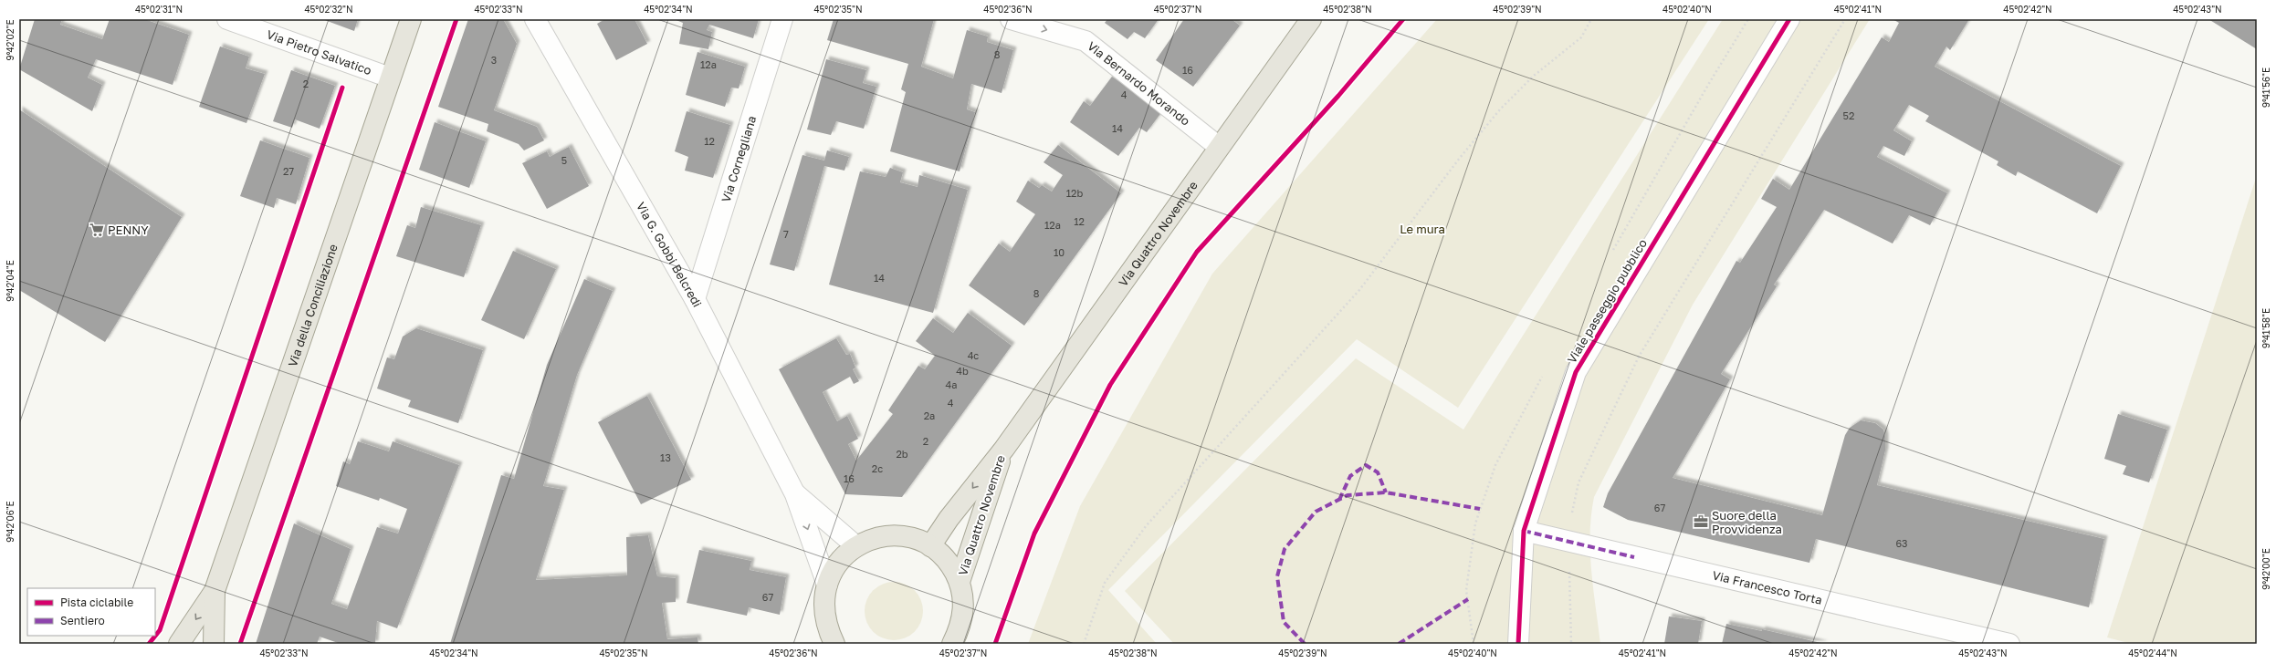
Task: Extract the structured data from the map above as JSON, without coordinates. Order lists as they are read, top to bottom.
{
  "streets": {
    "main road": ["Via Quattro Novembre", "Via della Conciliazione"],
    "street": [
      "Via Pietro Salvatico",
      "Via Bernardo Morando",
      "Via Cornegliana",
      "Via G. Gobbi Belcredi",
      "Viale passeggio pubblico",
      "Via Francesco Torta"
    ]
  },
  "crossings": [
    ["Via Pietro Salvatico", "Via della Conciliazione"],
    ["Via Bernardo Morando", "Via Quattro Novembre"],
    ["Via Cornegliana", "Via G. Gobbi Belcredi"],
    ["Viale passeggio pubblico", "Via Francesco Torta"]
  ],
  "one_way": ["Via Bernardo Morando"],
  "parks": ["Le mura"],
  "places": {
    "supermarket": ["PENNY"],
    "office": ["Suore della Provvidenza"]
  },
  "house_numbers": [
    "8",
    "3",
    "12a",
    "16",
    "2",
    "4",
    "52",
    "14",
    "12",
    "5",
    "27",
    "12b",
    "12",
    "12a",
    "7",
    "10",
    "14",
    "8",
    "4c",
    "4b",
    "4a",
    "4",
    "2a",
    "2",
    "2b",
    "13",
    "2c",
    "16",
    "67",
    "63",
    "67"
  ],
  "legend": ["Pista ciclabile", "Sentiero"],
  "coordinates": [
    "45°02'31\"N",
    "45°02'32\"N",
    "45°02'33\"N",
    "45°02'34\"N",
    "45°02'35\"N",
    "45°02'36\"N",
    "45°02'37\"N",
    "45°02'38\"N",
    "45°02'39\"N",
    "45°02'40\"N",
    "45°02'41\"N",
    "45°02'42\"N",
    "45°02'43\"N",
    "9°42'02\"E",
    "9°41'56\"E",
    "9°42'04\"E",
    "9°41'58\"E",
    "9°42'06\"E",
    "9°42'00\"E",
    "45°02'44\"N"
  ]
}
